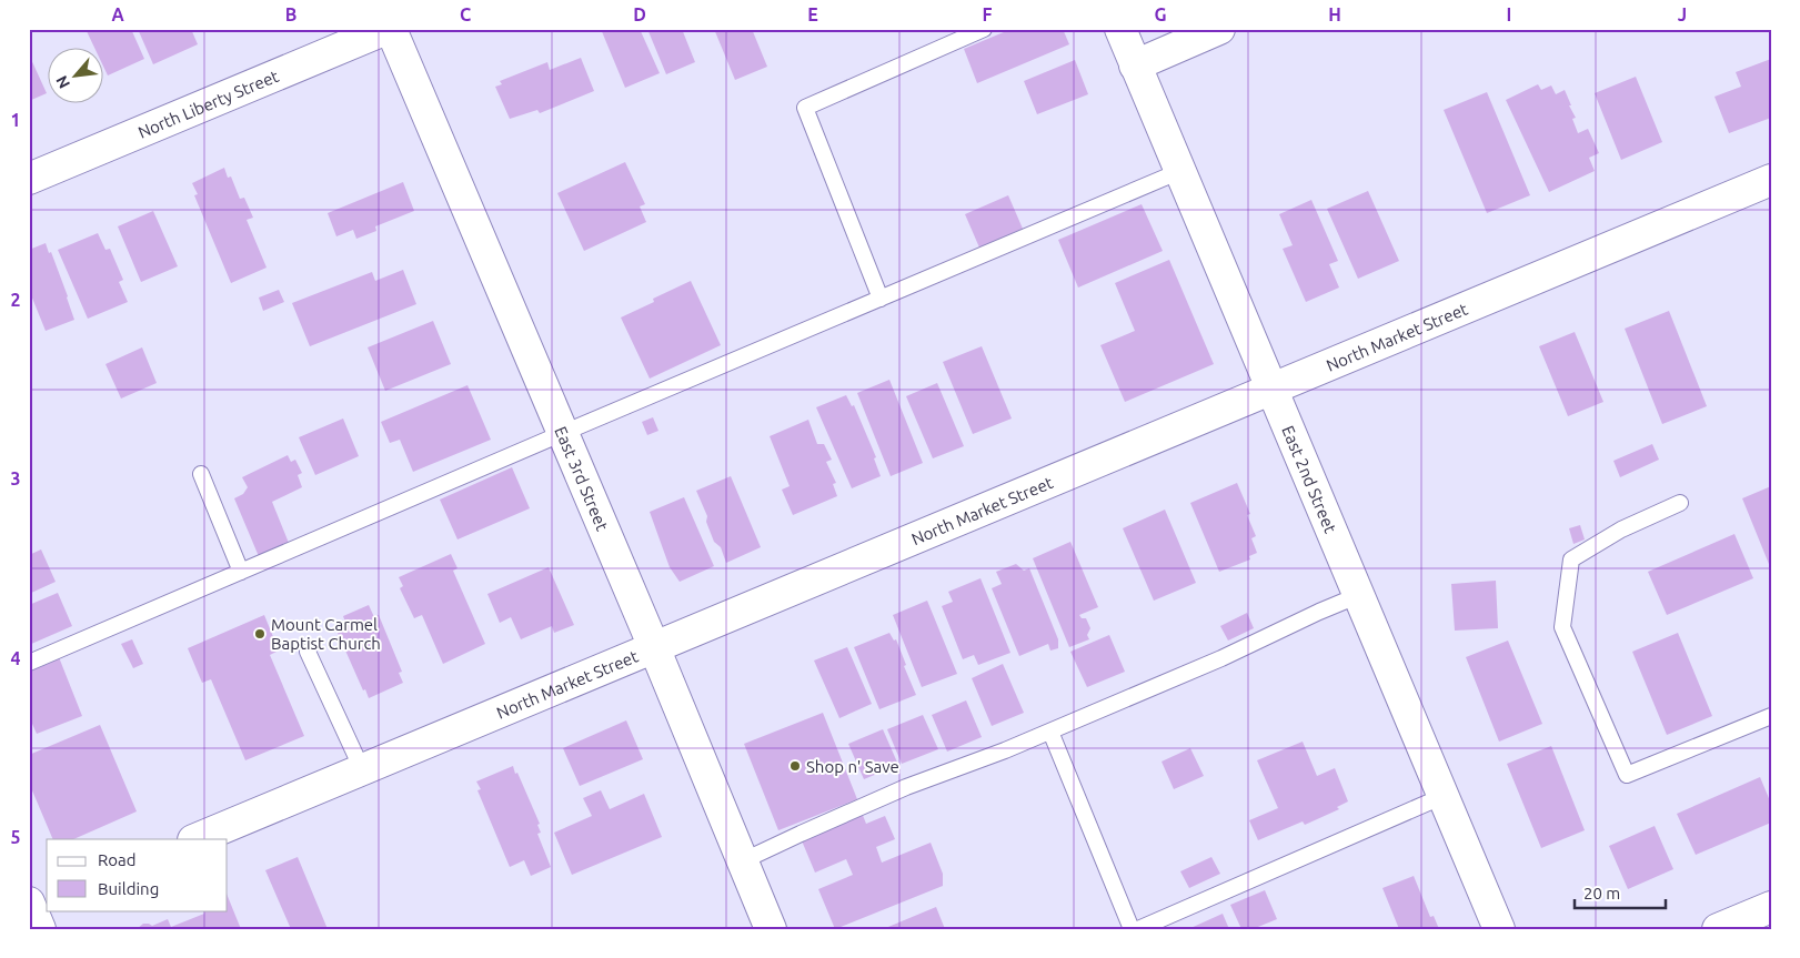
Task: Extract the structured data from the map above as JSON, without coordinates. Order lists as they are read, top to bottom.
{
  "streets": {
    "street": [
      "North Liberty Street",
      "North Market Street",
      "East 3rd Street",
      "East 2nd Street"
    ]
  },
  "crossings": [
    ["North Market Street", "East 3rd Street"],
    ["North Market Street", "East 2nd Street"]
  ],
  "places": ["Mount Carmel Baptist Church", "Shop n' Save"],
  "legend": ["Road", "Building"],
  "scale_bar": "20 m",
  "north": "bottom left",
  "grid": {
    "columns": [
      "A",
      "B",
      "C",
      "D",
      "E",
      "F",
      "G",
      "H",
      "I",
      "J"
    ],
    "rows": [
      "1",
      "2",
      "3",
      "4",
      "5"
    ]
  }
}
